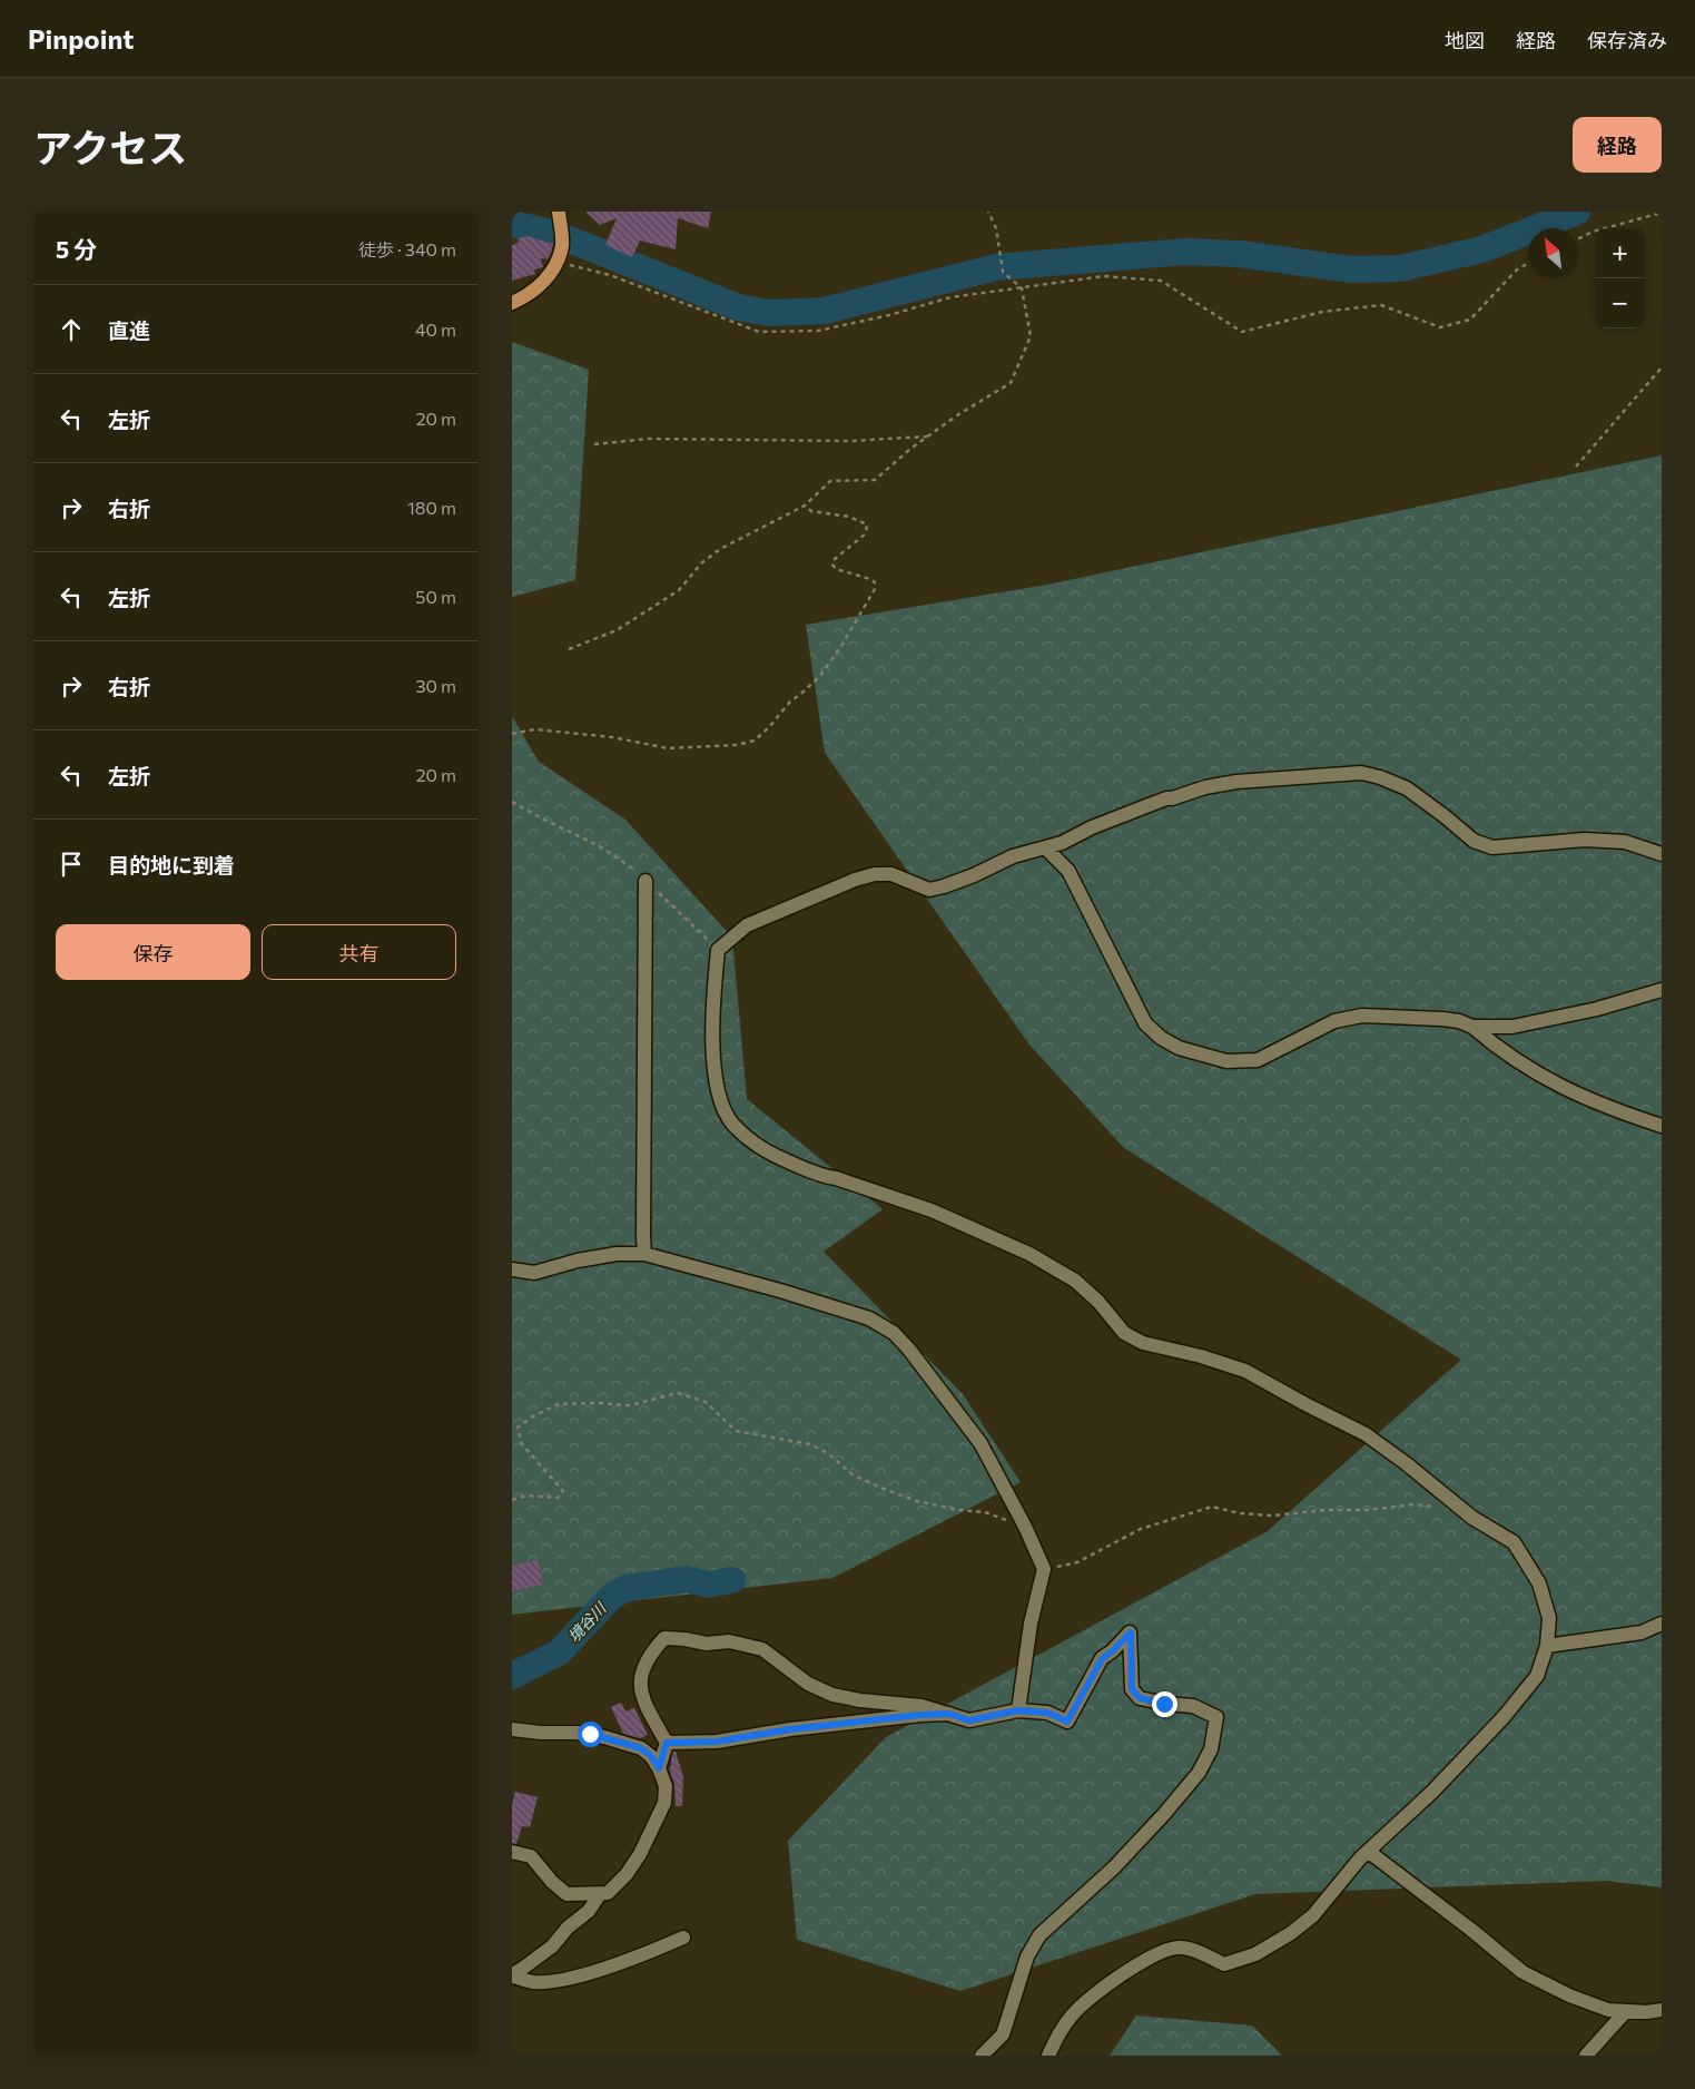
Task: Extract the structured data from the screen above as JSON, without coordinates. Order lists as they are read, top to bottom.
{
  "water": ["境谷川"],
  "north": "top left",
  "page": {
    "header": "Pinpoint",
    "nav": ["地図", "経路", "保存済み"],
    "title": "アクセス",
    "buttons": [
      "経路",
      ["保存", "共有"]
    ],
    "heading": ["5 分", "徒歩 · 340 m"],
    "map_buttons": ["+", "−"],
    "list": [
      ["直進", "40 m"],
      ["左折", "20 m"],
      ["右折", "180 m"],
      ["左折", "50 m"],
      ["右折", "30 m"],
      ["左折", "20 m"],
      "目的地に到着"
    ]
  }
}
